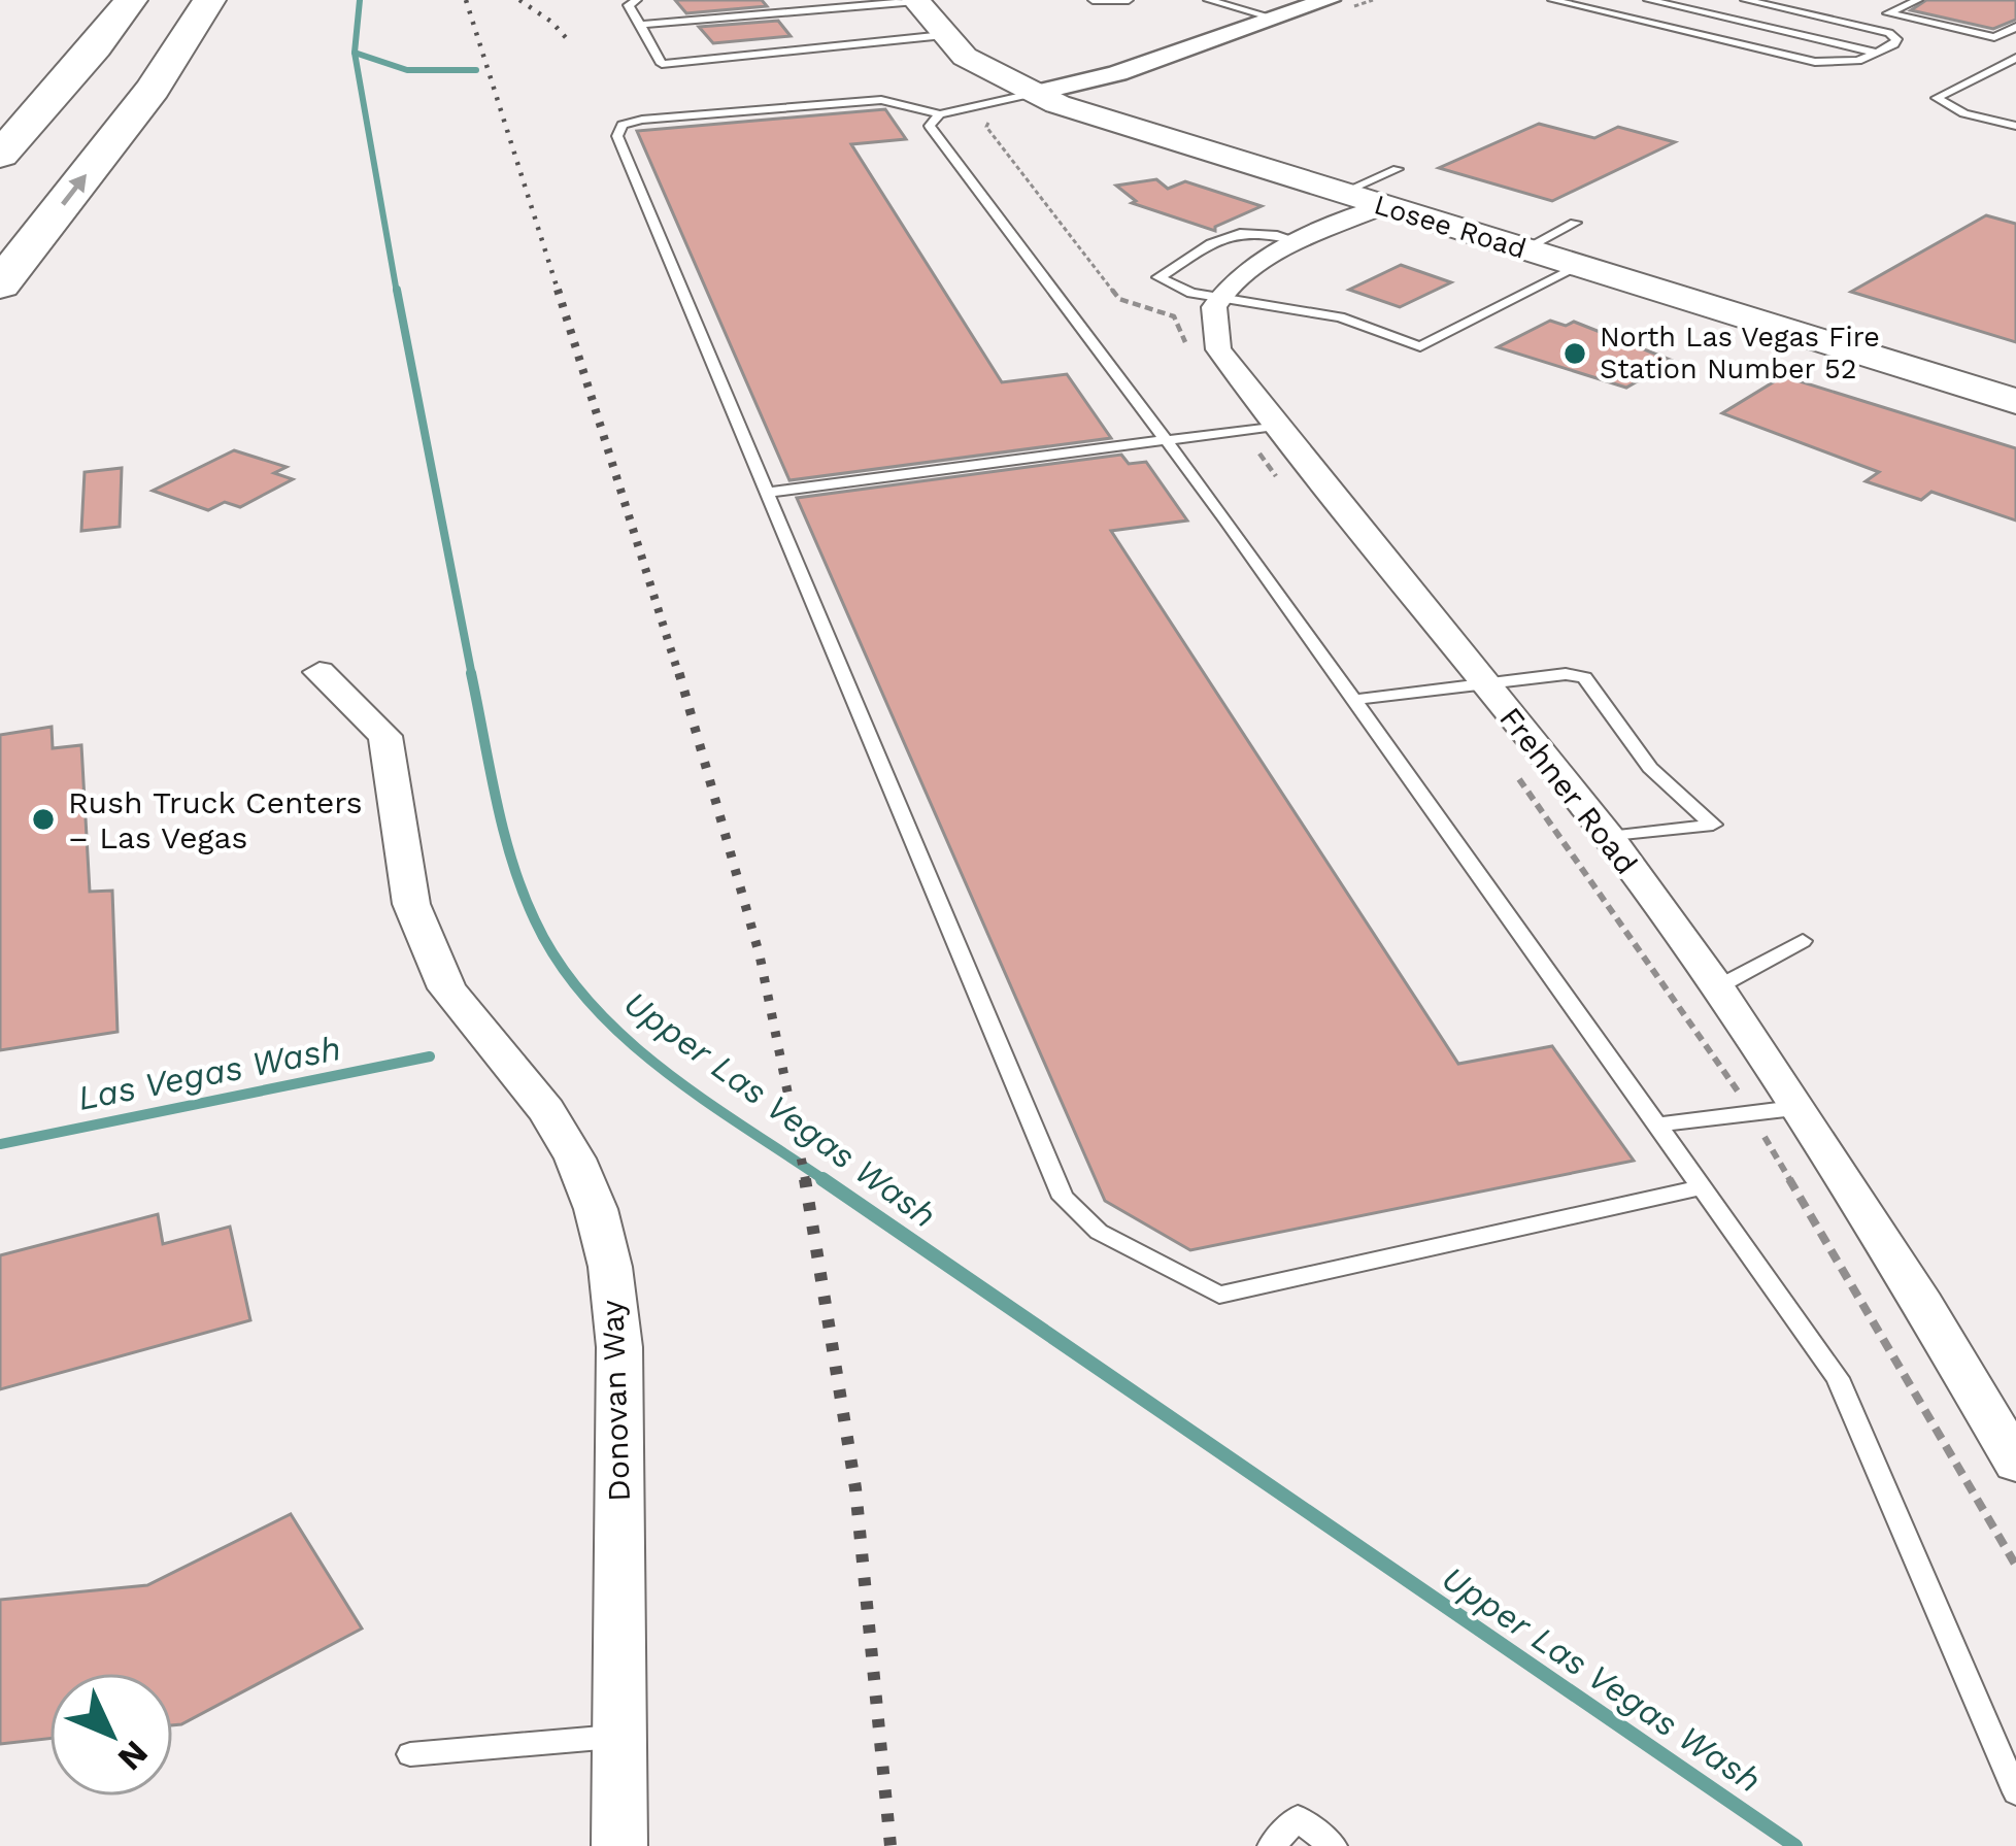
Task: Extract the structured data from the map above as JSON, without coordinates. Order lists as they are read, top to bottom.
{
  "streets": {
    "main road": ["Losee Road"],
    "street": ["Frehner Road", "Donovan Way"]
  },
  "water": ["Las Vegas Wash", "Upper Las Vegas Wash"],
  "places": ["North Las Vegas Fire Station Number 52", "Rush Truck Centers – Las Vegas"],
  "north": "bottom right"
}
